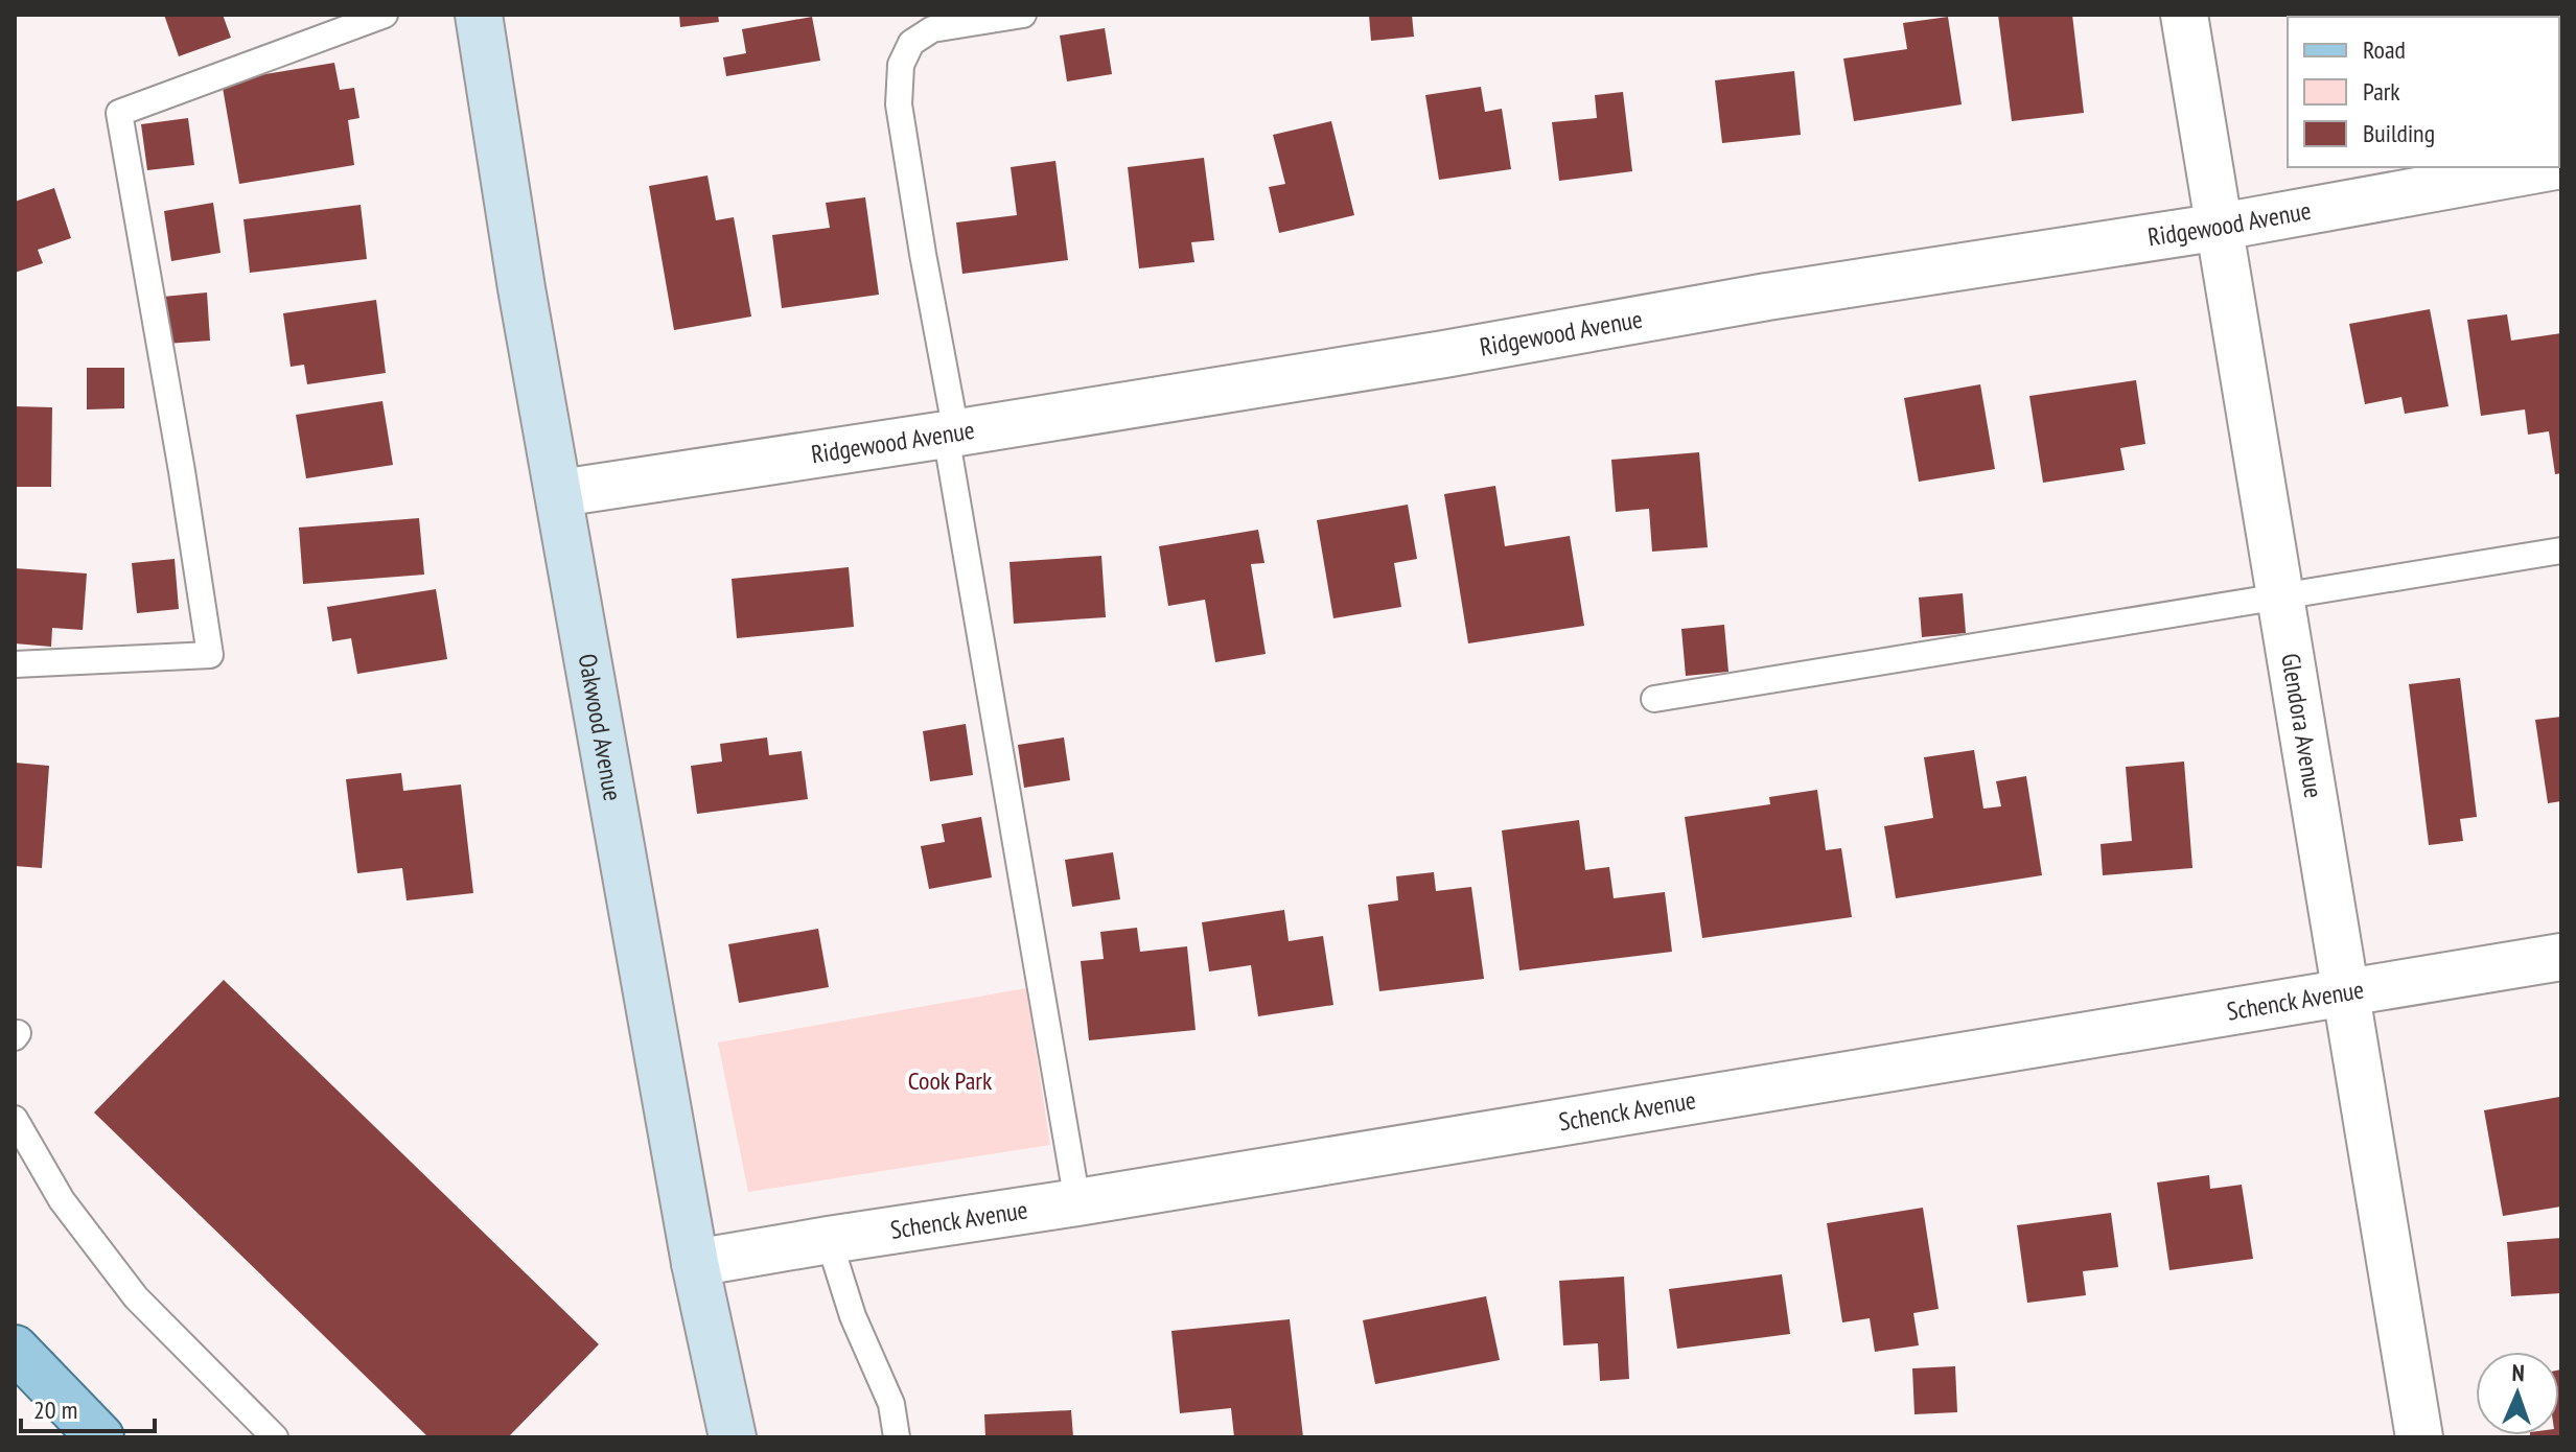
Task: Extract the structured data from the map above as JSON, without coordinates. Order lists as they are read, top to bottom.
{
  "streets": {
    "street": [
      "Ridgewood Avenue",
      "Glendora Avenue",
      "Oakwood Avenue",
      "Schenck Avenue"
    ]
  },
  "crossings": [
    ["Ridgewood Avenue", "Glendora Avenue"],
    ["Ridgewood Avenue", "Oakwood Avenue"],
    ["Glendora Avenue", "Schenck Avenue"],
    ["Oakwood Avenue", "Schenck Avenue"]
  ],
  "parks": ["Cook Park"],
  "legend": ["Road", "Park", "Building"],
  "scale_bar": "20 m",
  "north": "top"
}
